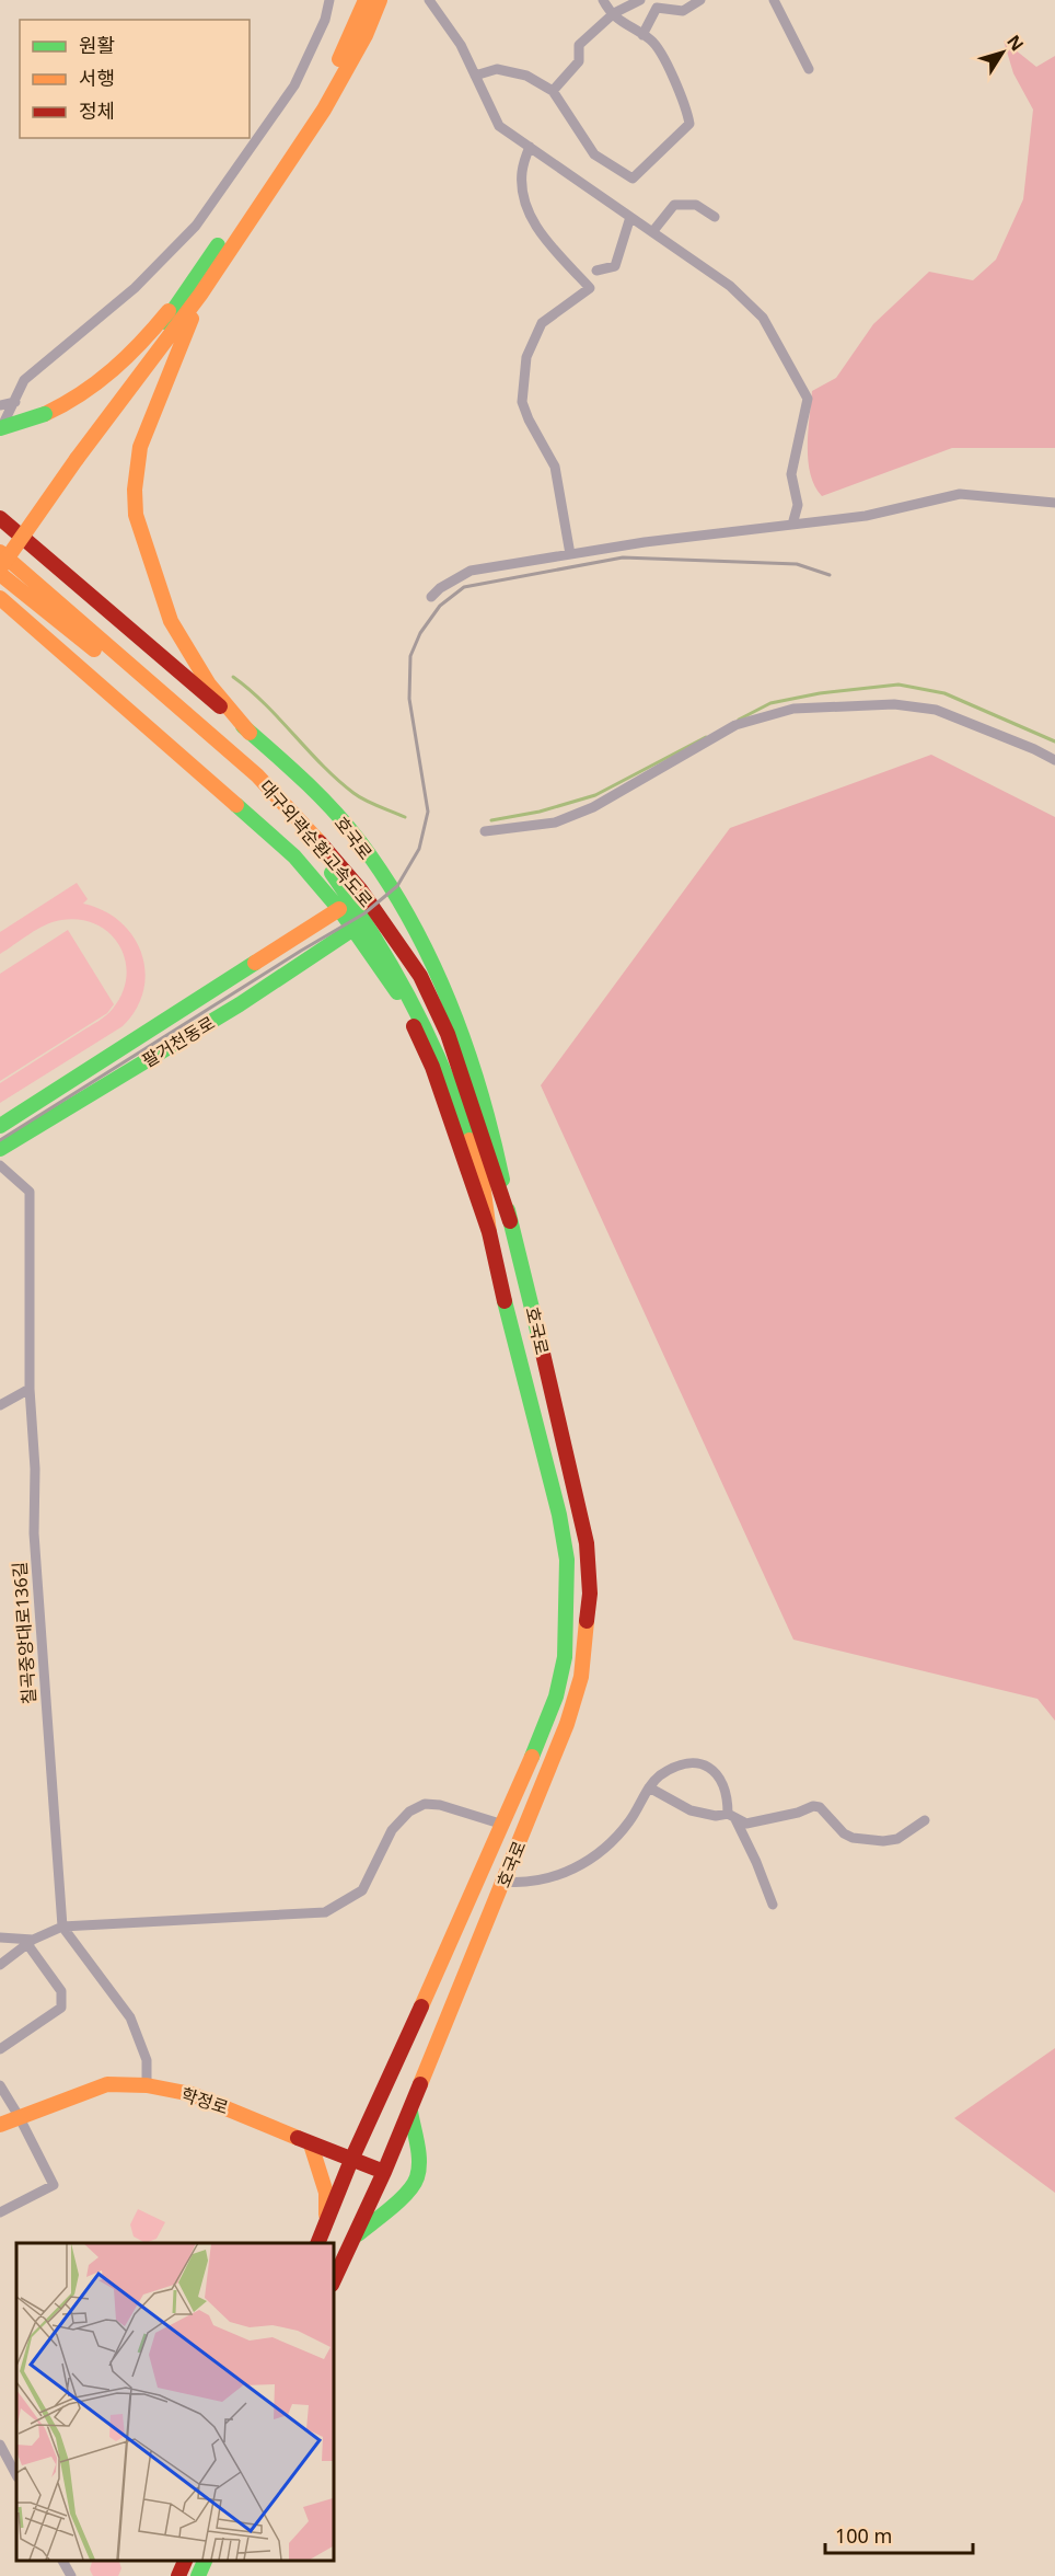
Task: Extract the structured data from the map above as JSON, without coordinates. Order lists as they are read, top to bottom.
{
  "streets": {
    "main road": [
      "호국로",
      "대구외곽순환고속도로",
      "팔거천동로",
      "학정로"
    ],
    "street": ["칠곡중앙대로136길"]
  },
  "crossings": [
    ["호국로", "대구외곽순환고속도로"],
    ["호국로", "팔거천동로"],
    ["호국로", "칠곡중앙대로136길"],
    ["호국로", "학정로"]
  ],
  "legend": ["원활", "서행", "정체"],
  "scale_bar": "100 m",
  "north": "top right"
}
